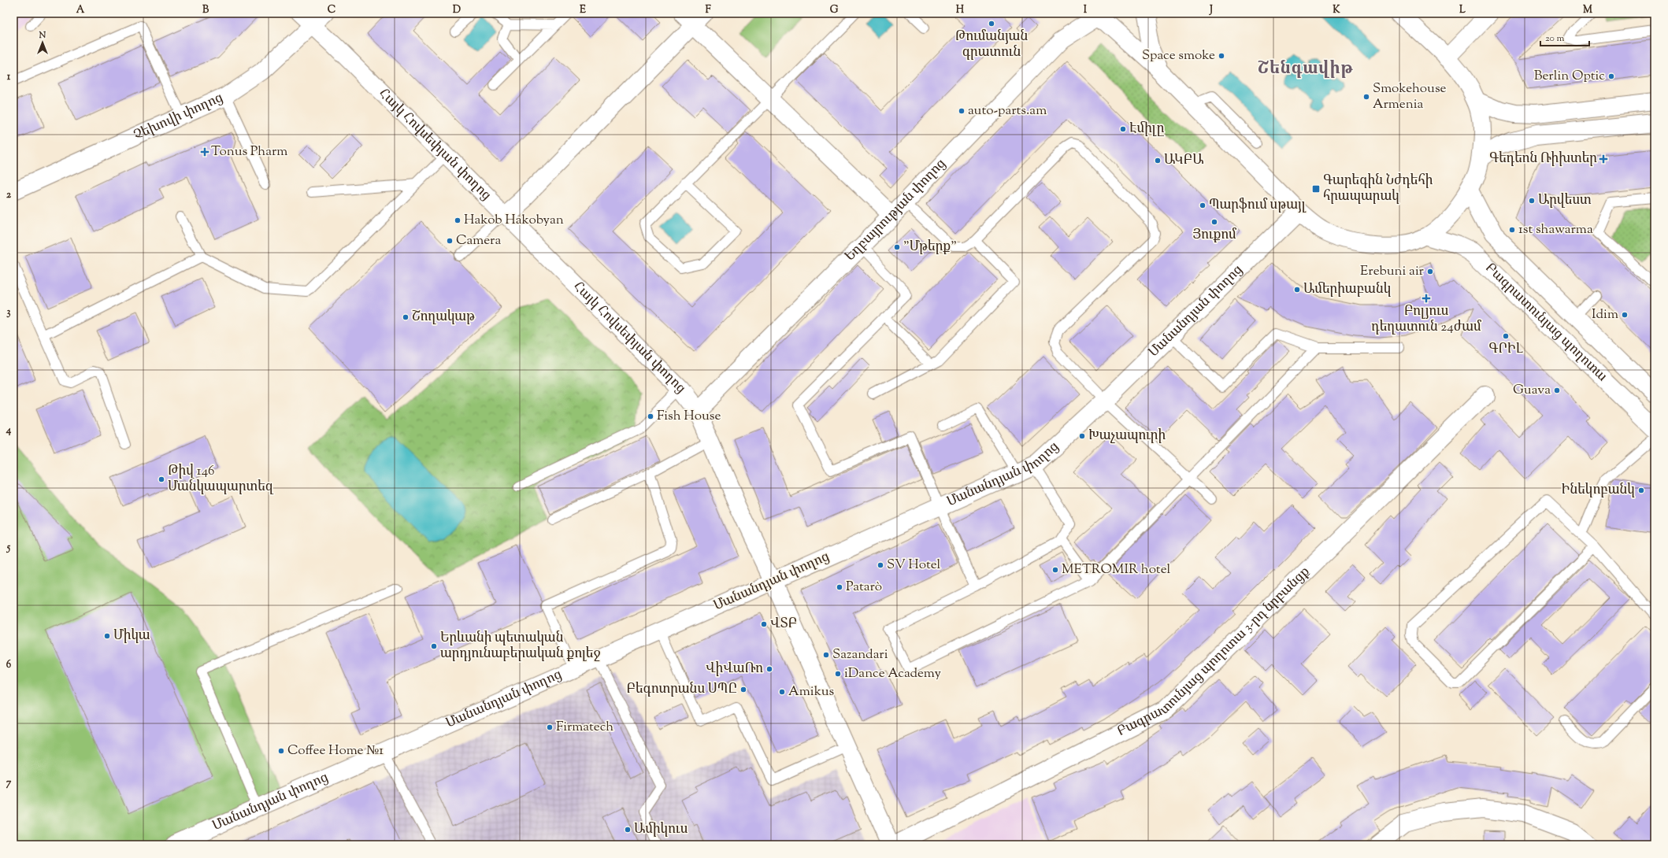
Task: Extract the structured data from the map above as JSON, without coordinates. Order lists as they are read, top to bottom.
{
  "streets": {
    "street": [
      "Չեխովի փողոց",
      "Հայկ Հովսեփյան փողոց",
      "Եղբայրության փողոց",
      "Մանանդյան փողոց",
      "Բագրատունյաց պողոտա",
      "Բագրատունյաց պողոտա 3-րդ նրբանցք"
    ]
  },
  "crossings": [
    ["Չեխովի փողոց", "Հայկ Հովսեփյան փողոց"],
    ["Հայկ Հովսեփյան փողոց", "Եղբայրության փողոց"],
    ["Հայկ Հովսեփյան փողոց", "Մանանդյան փողոց"]
  ],
  "districts": ["Շենգավիթ"],
  "places": {
    "other": [
      "Թումանյան գրատուն",
      "Space smoke",
      "Berlin Optic",
      "Smokehouse Armenia",
      "auto-parts.am",
      "Էմիլը",
      "ԱԿԲԱ",
      "Արվեստ",
      "Պարֆում սթայլ",
      "Hakob Hakobyan",
      "Յուքոմ",
      "1st shawarma",
      "Camera",
      "\"Մթերք\"",
      "Erebuni air",
      "Ամերիաբանկ",
      "Idim",
      "Շողակաթ",
      "ԳՐԻԼ",
      "Guava",
      "Fish House",
      "Խաչապուրի",
      "Թիվ 146 Մանկապարտեզ",
      "Ինեկոբանկ",
      "SV Hotel",
      "METROMIR hotel",
      "Patarò",
      "ՎՏԲ",
      "Միկա",
      "Երևանի պետական արդյունաբերական քոլեջ",
      "Sazandari",
      "ՎիՎաՌո",
      "iDance Academy",
      "Բեգոտրանս ՍՊԸ",
      "Amikus",
      "Firmatech",
      "Coffee Home №1",
      "Ամիկուս"
    ],
    "health": ["Tonus Pharm", "Գեդեոն Ռիխտեր", "Բոլյուս դեղատուն 24ժամ"],
    "transit": ["Գարեգին Նժդեհի հրապարակ"]
  },
  "scale_bar": "20 m",
  "north": "top",
  "grid": {
    "columns": [
      "A",
      "B",
      "C",
      "D",
      "E",
      "F",
      "G",
      "H",
      "I",
      "J",
      "K",
      "L",
      "M"
    ],
    "rows": [
      "1",
      "2",
      "3",
      "4",
      "5",
      "6",
      "7"
    ]
  }
}
